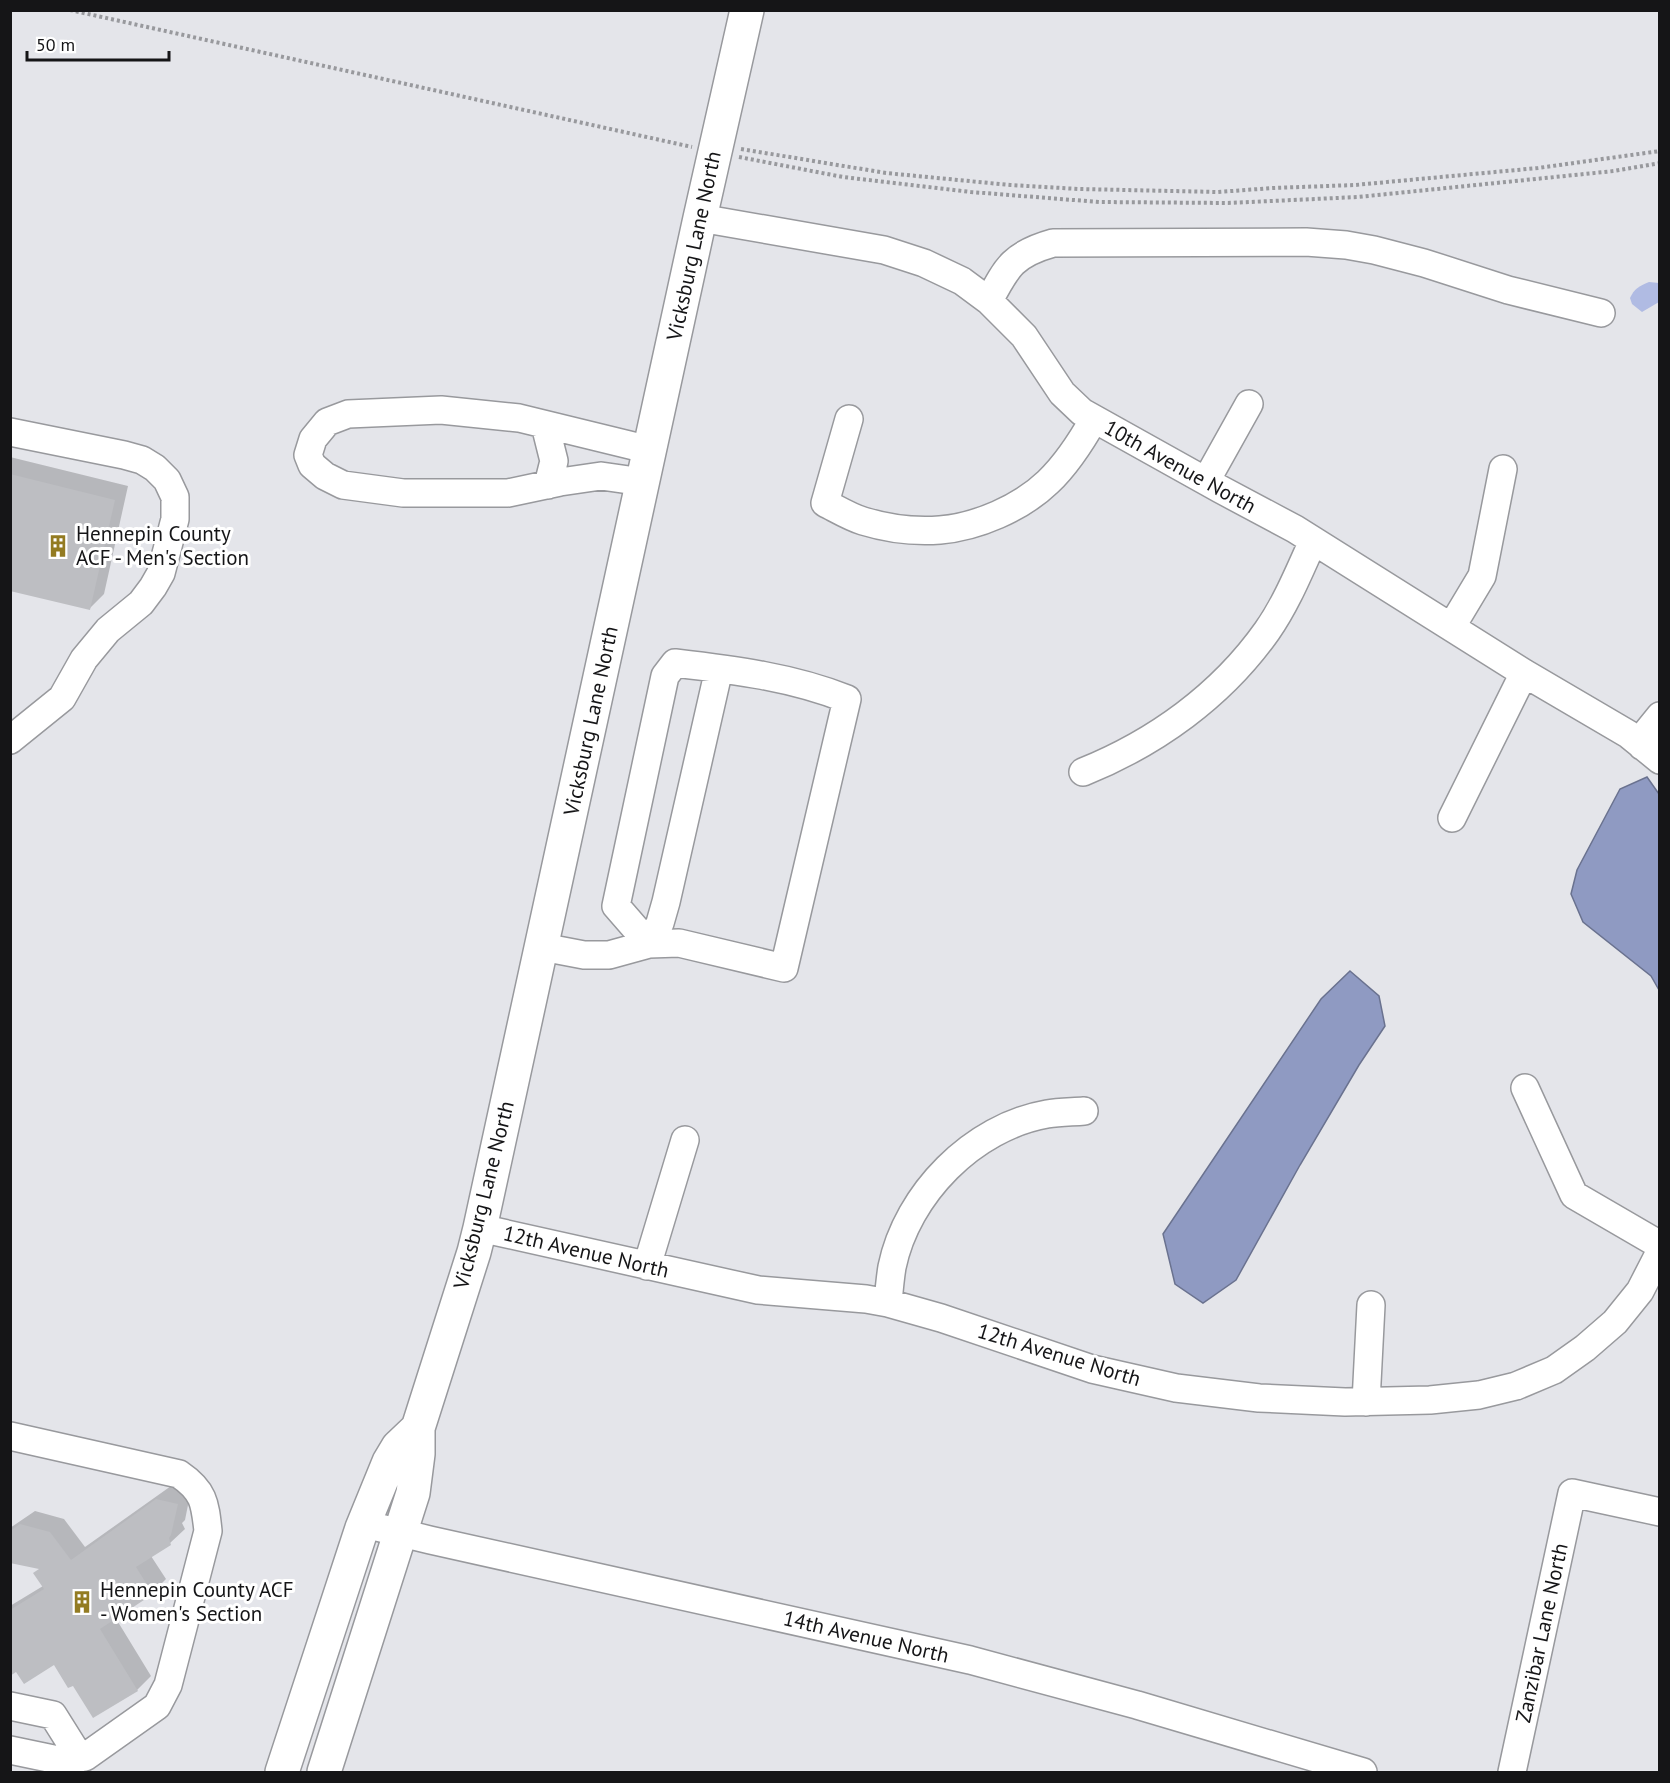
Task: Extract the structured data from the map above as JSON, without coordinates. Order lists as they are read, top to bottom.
{
  "streets": {
    "main road": ["Vicksburg Lane North"],
    "street": [
      "10th Avenue North",
      "12th Avenue North",
      "Zanzibar Lane North",
      "14th Avenue North"
    ]
  },
  "crossings": [
    ["Vicksburg Lane North", "10th Avenue North"],
    ["Vicksburg Lane North", "12th Avenue North"],
    ["Vicksburg Lane North", "14th Avenue North"]
  ],
  "places": {
    "building": ["Hennepin County ACF - Men's Section", "Hennepin County ACF - Women's Section"]
  },
  "scale_bar": "50 m"
}
